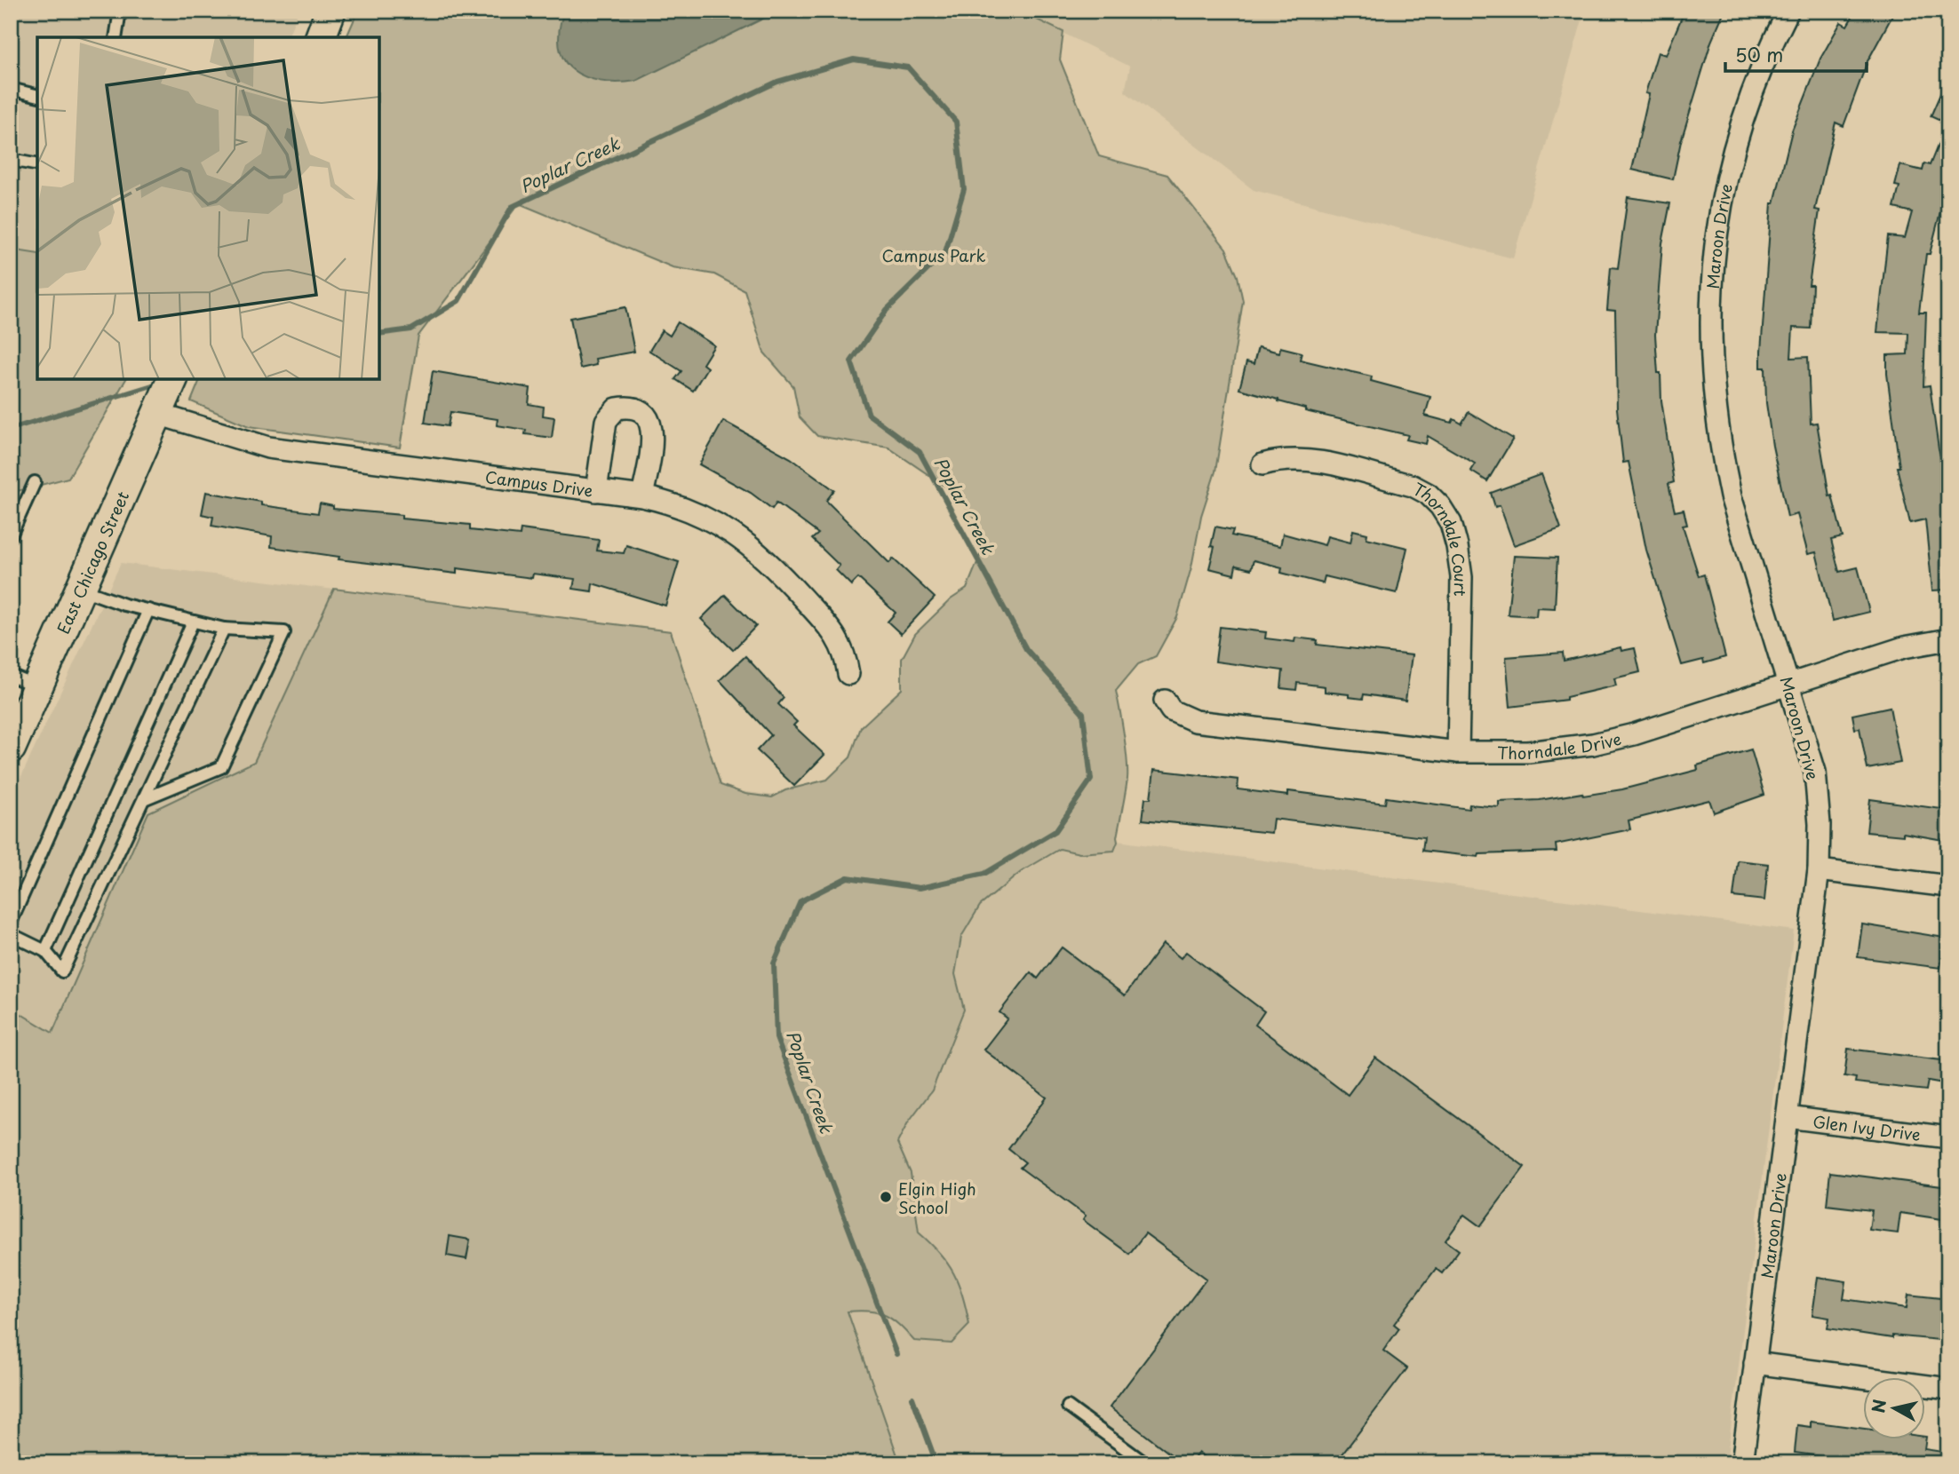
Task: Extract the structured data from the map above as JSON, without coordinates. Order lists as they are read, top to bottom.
{
  "streets": {
    "main road": ["East Chicago Street"],
    "street": [
      "Maroon Drive",
      "Campus Drive",
      "Thorndale Court",
      "Thorndale Drive",
      "Glen Ivy Drive"
    ]
  },
  "crossings": [
    ["Maroon Drive", "Thorndale Drive"],
    ["Maroon Drive", "Glen Ivy Drive"],
    ["Campus Drive", "East Chicago Street"],
    ["Thorndale Court", "Thorndale Drive"]
  ],
  "water": ["Poplar Creek"],
  "parks": ["Campus Park"],
  "places": ["Elgin High School"],
  "scale_bar": "50 m",
  "north": "left"
}
